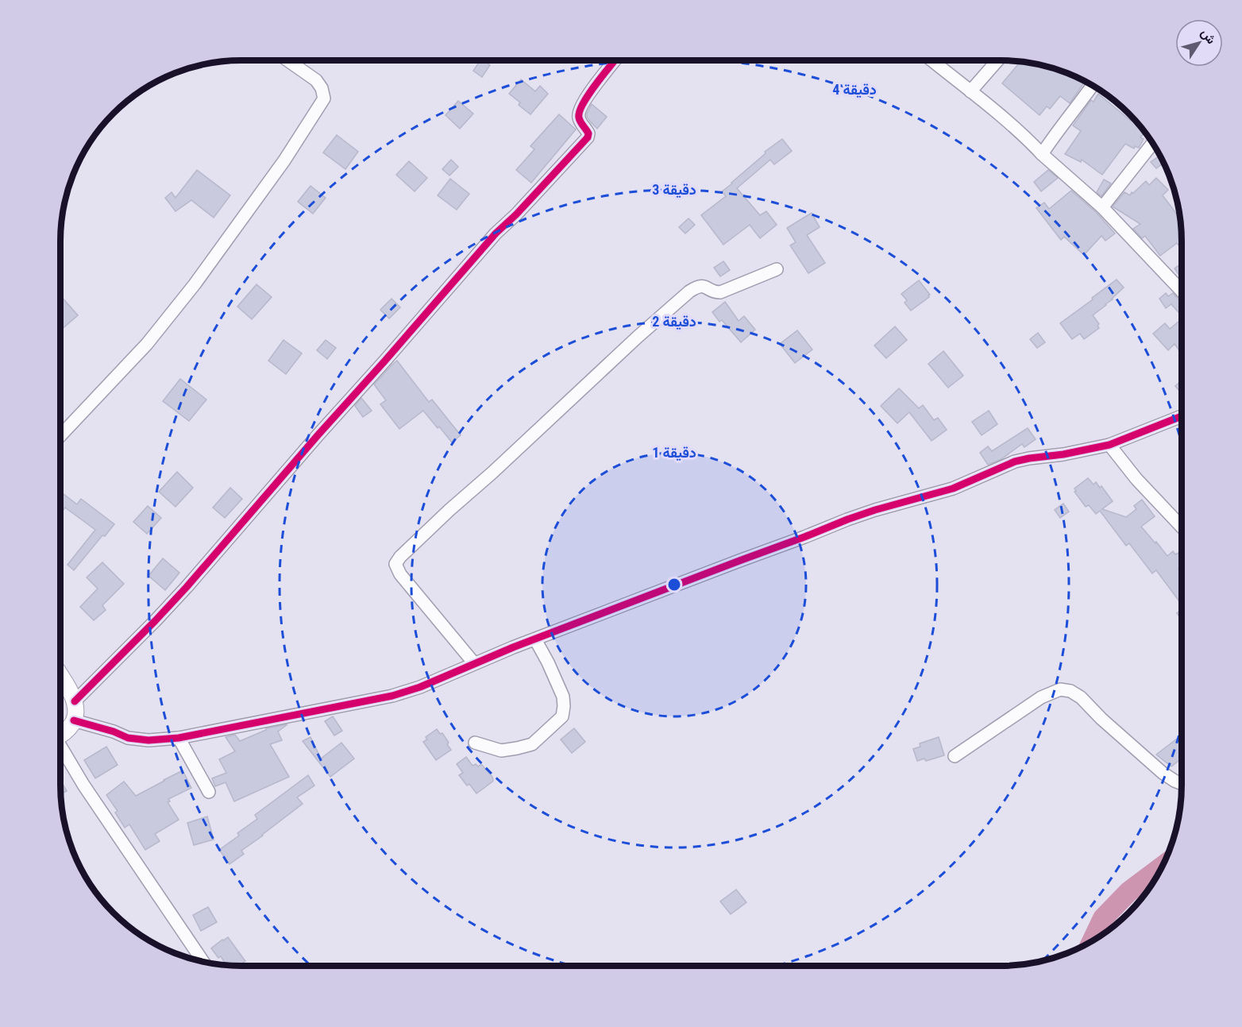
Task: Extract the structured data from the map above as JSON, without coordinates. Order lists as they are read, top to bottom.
{
  "north": "top right",
  "rings": [
    "4 دقيقة",
    "3 دقيقة",
    "2 دقيقة",
    "1 دقيقة"
  ]
}
